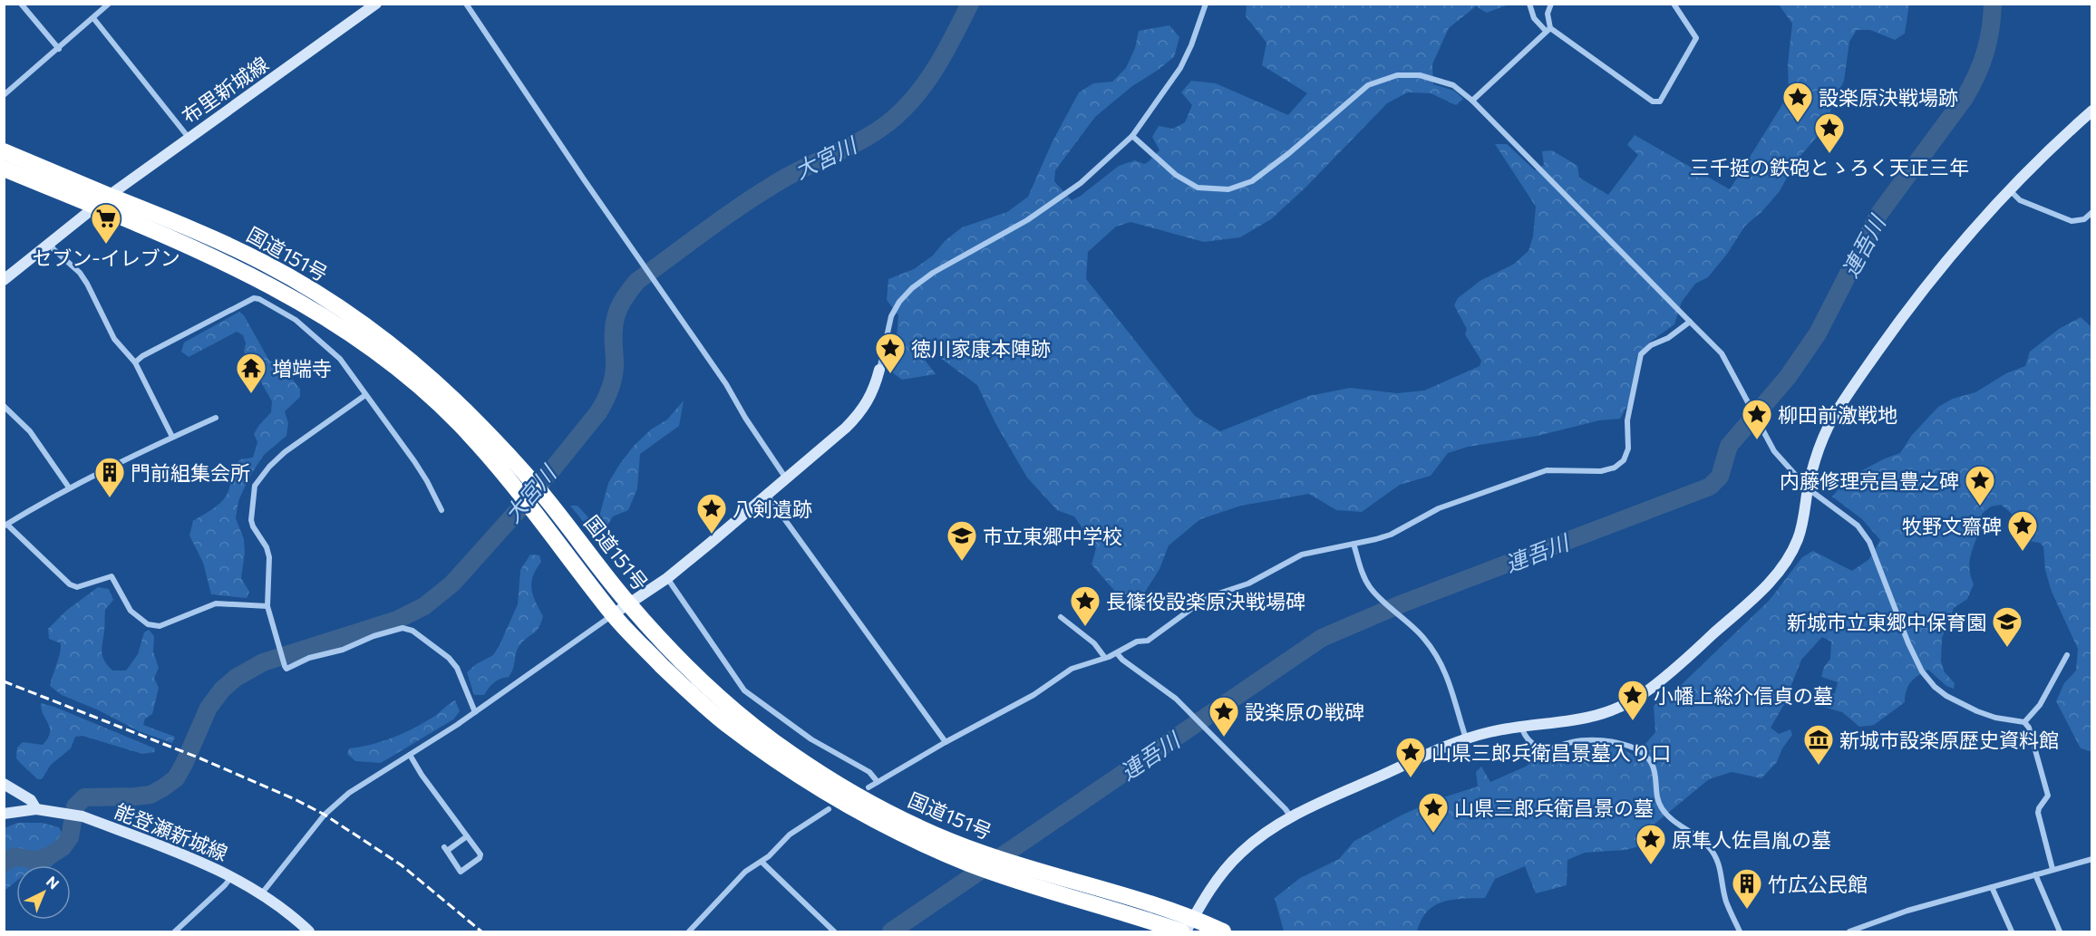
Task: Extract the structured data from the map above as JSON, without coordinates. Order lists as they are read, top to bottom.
{
  "streets": {
    "highway": ["国道151号"],
    "street": ["布里新城線", "能登瀬新城線"]
  },
  "crossings": [
    ["布里新城線", "国道151号"]
  ],
  "water": ["大宮川", "連吾川"],
  "places": {
    "place": [
      "設楽原決戦場跡",
      "三千挺の鉄砲とゝろく天正三年",
      "徳川家康本陣跡",
      "柳田前激戦地",
      "内藤修理亮昌豊之碑",
      "八剣遺跡",
      "牧野文齋碑",
      "長篠役設楽原決戦場碑",
      "小幡上総介信貞の墓",
      "設楽原の戦碑",
      "山県三郎兵衛昌景墓入り口",
      "山県三郎兵衛昌景の墓",
      "原隼人佐昌胤の墓"
    ],
    "supermarket": ["セブン-イレブン"],
    "temple": ["増端寺"],
    "building": ["門前組集会所", "竹広公民館"],
    "school or university": ["市立東郷中学校", "新城市立東郷中保育園"],
    "museum": ["新城市設楽原歴史資料館"]
  },
  "north": "top right"
}
